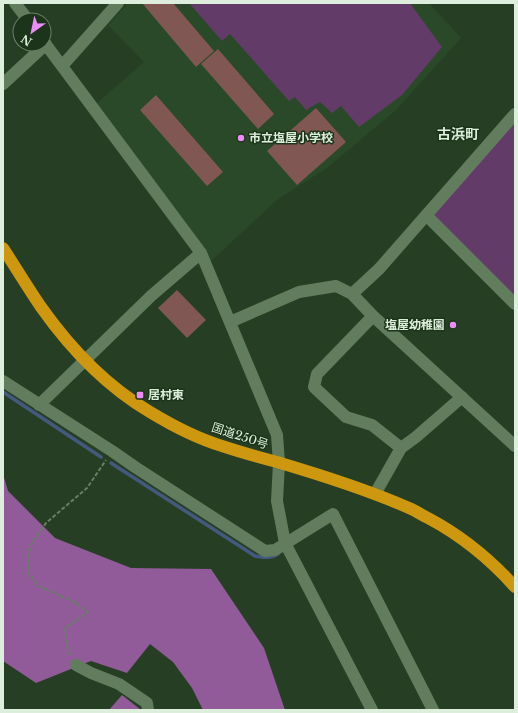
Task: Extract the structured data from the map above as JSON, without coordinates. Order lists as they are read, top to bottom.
{
  "streets": {
    "highway": ["国道250号"]
  },
  "districts": ["古浜町"],
  "places": {
    "other": ["市立塩屋小学校", "塩屋幼稚園"],
    "transit": ["居村東"]
  },
  "north": "bottom left"
}
